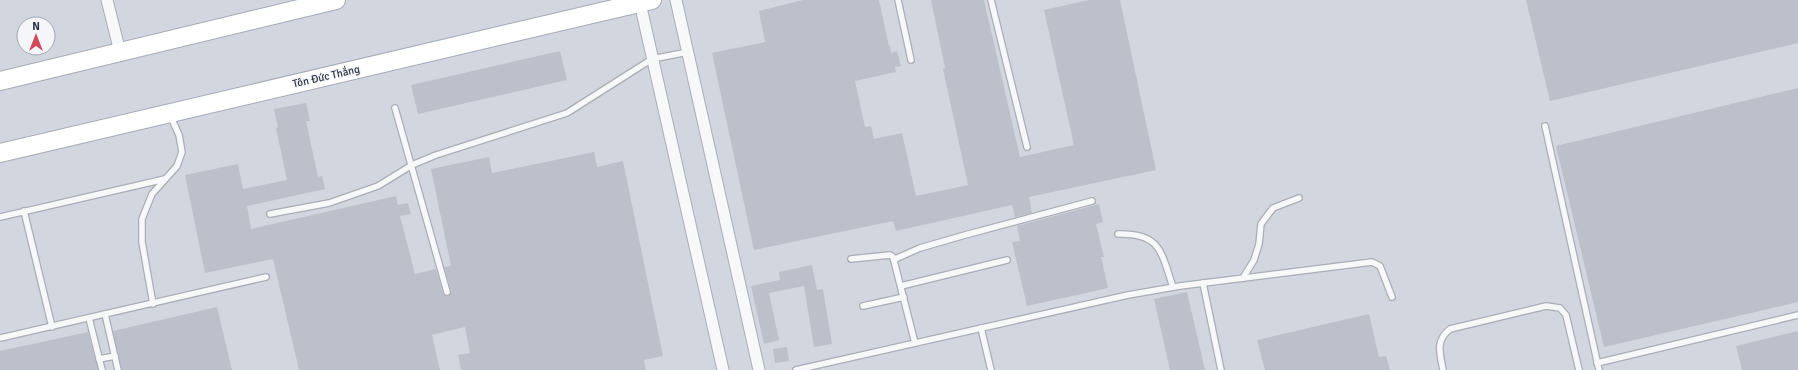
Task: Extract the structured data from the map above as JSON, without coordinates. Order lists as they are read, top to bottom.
{
  "streets": {
    "main road": ["Tôn Đức Thắng"]
  },
  "north": "top"
}
